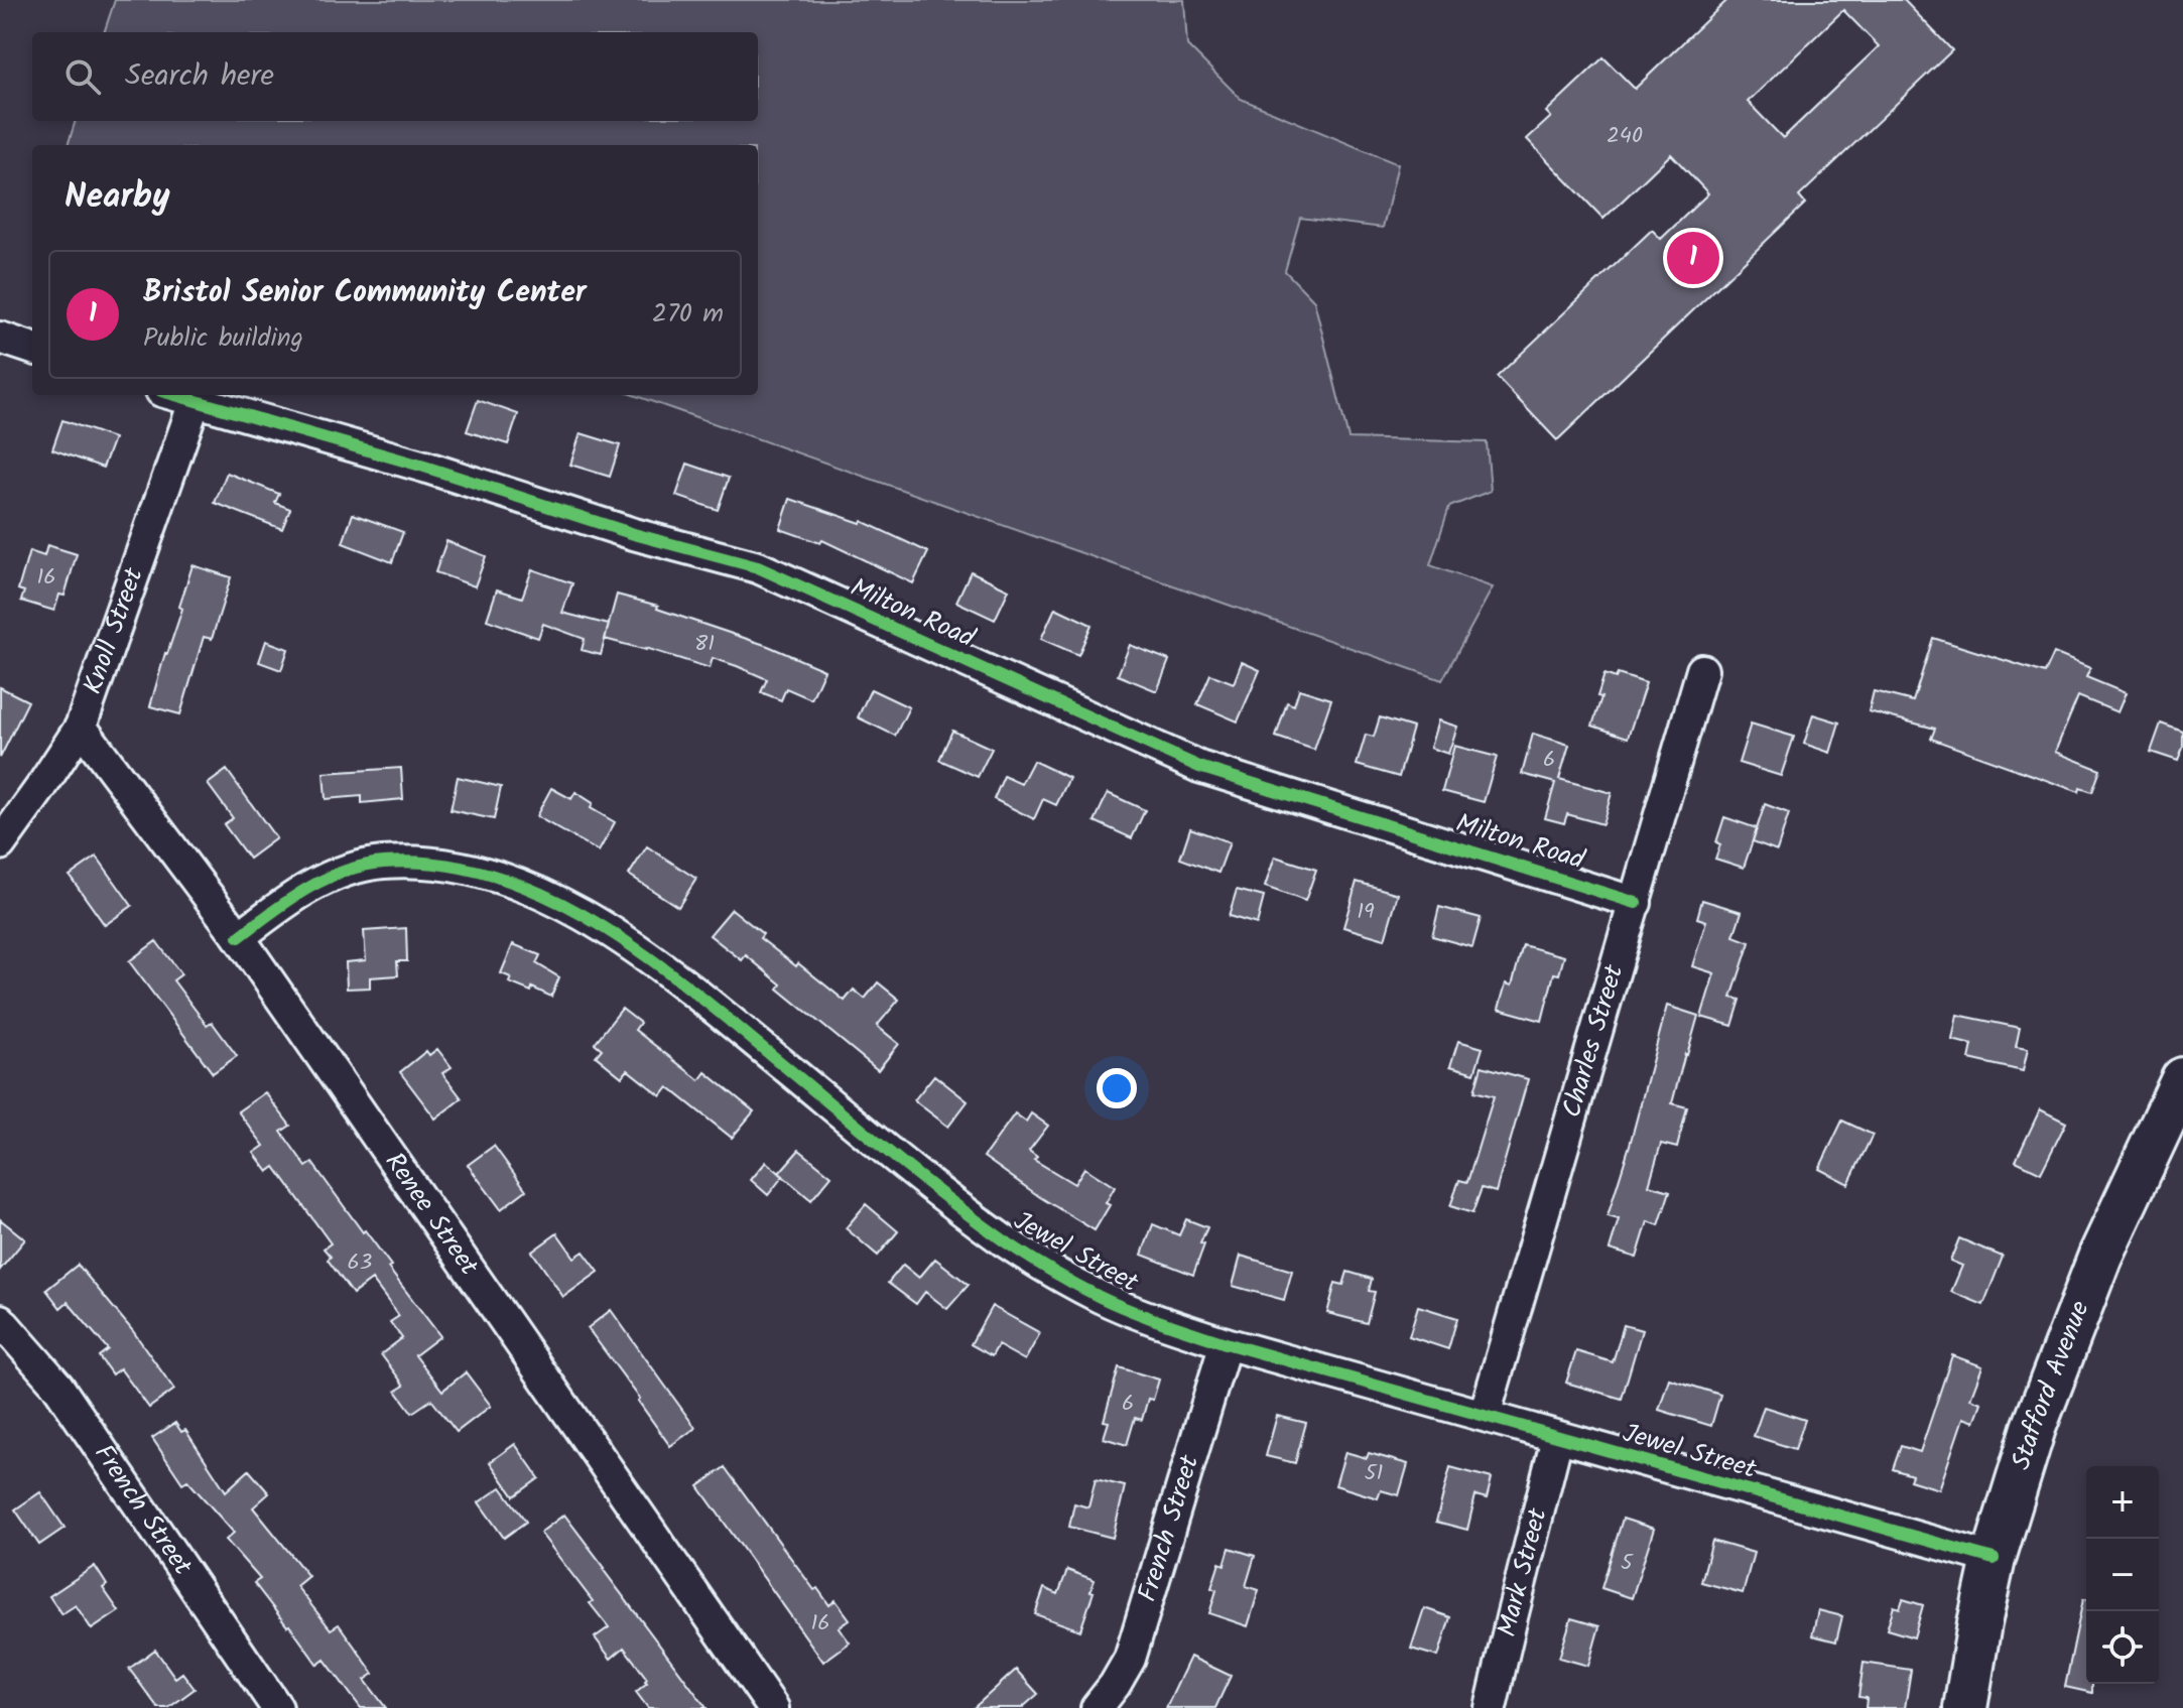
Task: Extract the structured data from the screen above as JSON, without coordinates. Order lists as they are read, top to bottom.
{
  "streets": {
    "main road": ["Stafford Avenue"],
    "street": [
      "Milton Road",
      "Knoll Street",
      "Charles Street",
      "Renee Street",
      "Jewel Street",
      "French Street",
      "Mark Street"
    ]
  },
  "crossings": [
    ["Milton Road", "Knoll Street"],
    ["Milton Road", "Charles Street"],
    ["Knoll Street", "Renee Street"],
    ["Charles Street", "Jewel Street"],
    ["Renee Street", "Jewel Street"],
    ["Jewel Street", "Stafford Avenue"],
    ["Jewel Street", "French Street"],
    ["Jewel Street", "Mark Street"]
  ],
  "house_numbers": [
    "240",
    "16",
    "81",
    "6",
    "19",
    "63",
    "6",
    "51",
    "5",
    "16"
  ],
  "page": {
    "search": "Search here",
    "heading": "Nearby",
    "pins": "1",
    "list": [
      {
        "mark": "1",
        "name": "Bristol Senior Community Center",
        "note": "Public building",
        "value": "270 m"
      }
    ],
    "map_buttons": ["+", "−"]
  }
}
